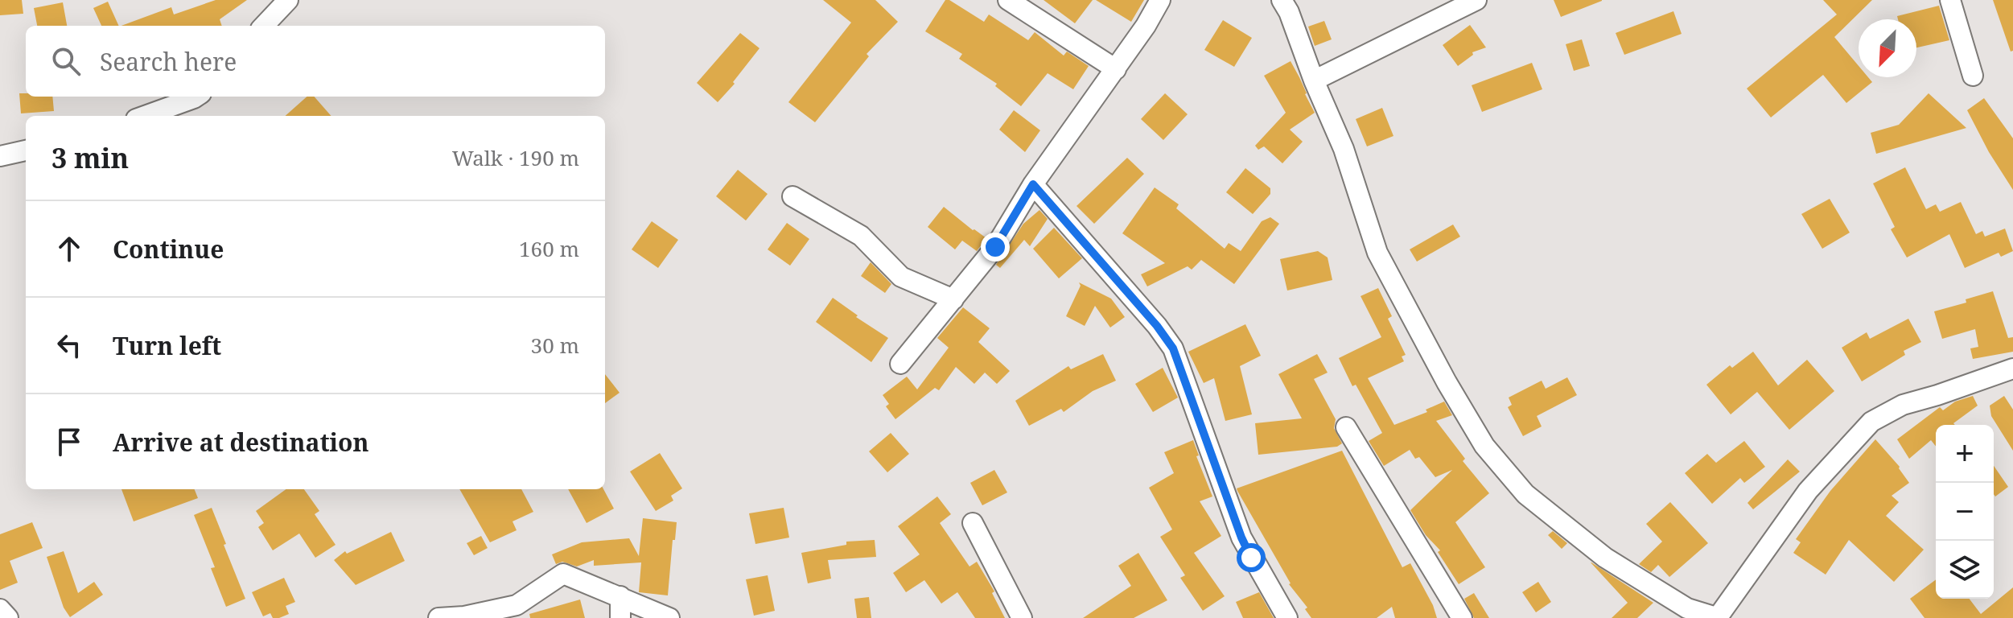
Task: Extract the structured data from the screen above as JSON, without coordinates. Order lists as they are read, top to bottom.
{
  "north": "bottom left",
  "page": {
    "search": "Search here",
    "heading": ["3 min", "Walk · 190 m"],
    "list": [
      ["Continue", "160 m"],
      ["Turn left", "30 m"],
      "Arrive at destination"
    ],
    "map_buttons": ["+", "−"]
  }
}
